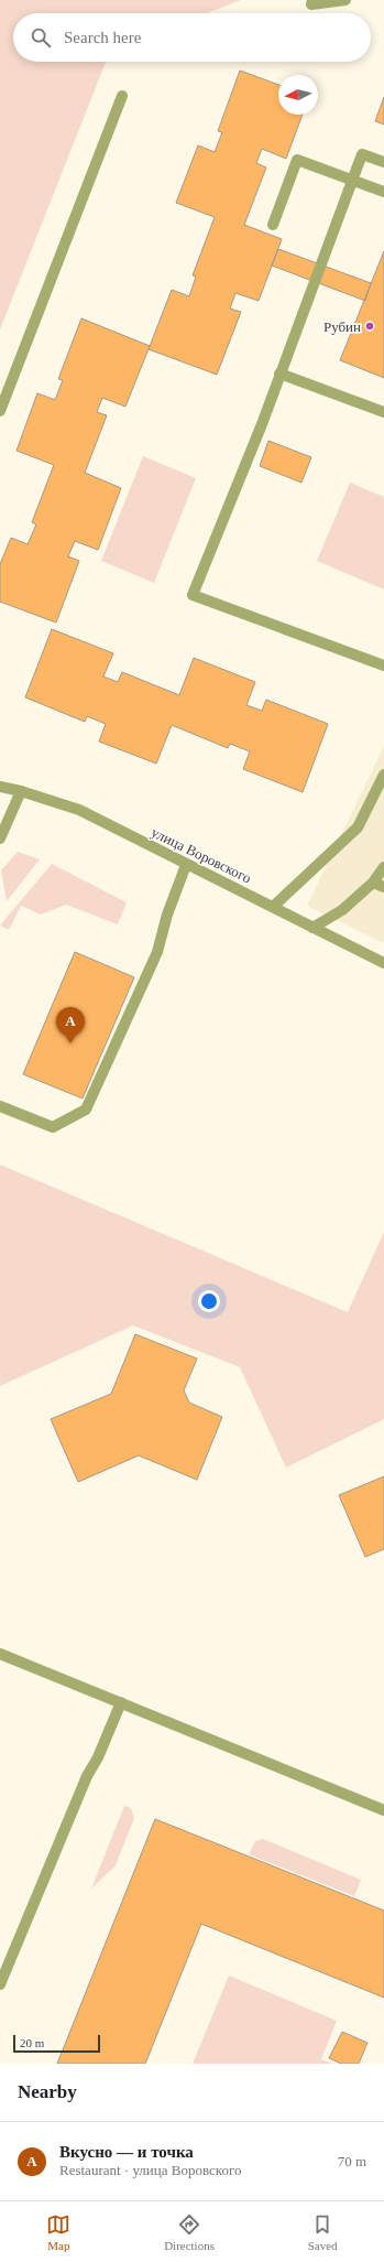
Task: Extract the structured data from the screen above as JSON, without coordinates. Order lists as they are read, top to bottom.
{
  "streets": {
    "street": ["улица Воровского"]
  },
  "places": ["Рубин"],
  "scale_bar": "20 m",
  "north": "left",
  "page": {
    "search": "Search here",
    "pins": "A",
    "scale": "20 m",
    "heading": "Nearby",
    "list": [
      {
        "mark": "A",
        "name": "Вкусно — и точка",
        "note": "Restaurant · улица Воровского",
        "value": "70 m"
      }
    ],
    "nav": ["Map", "Directions", "Saved"]
  }
}
